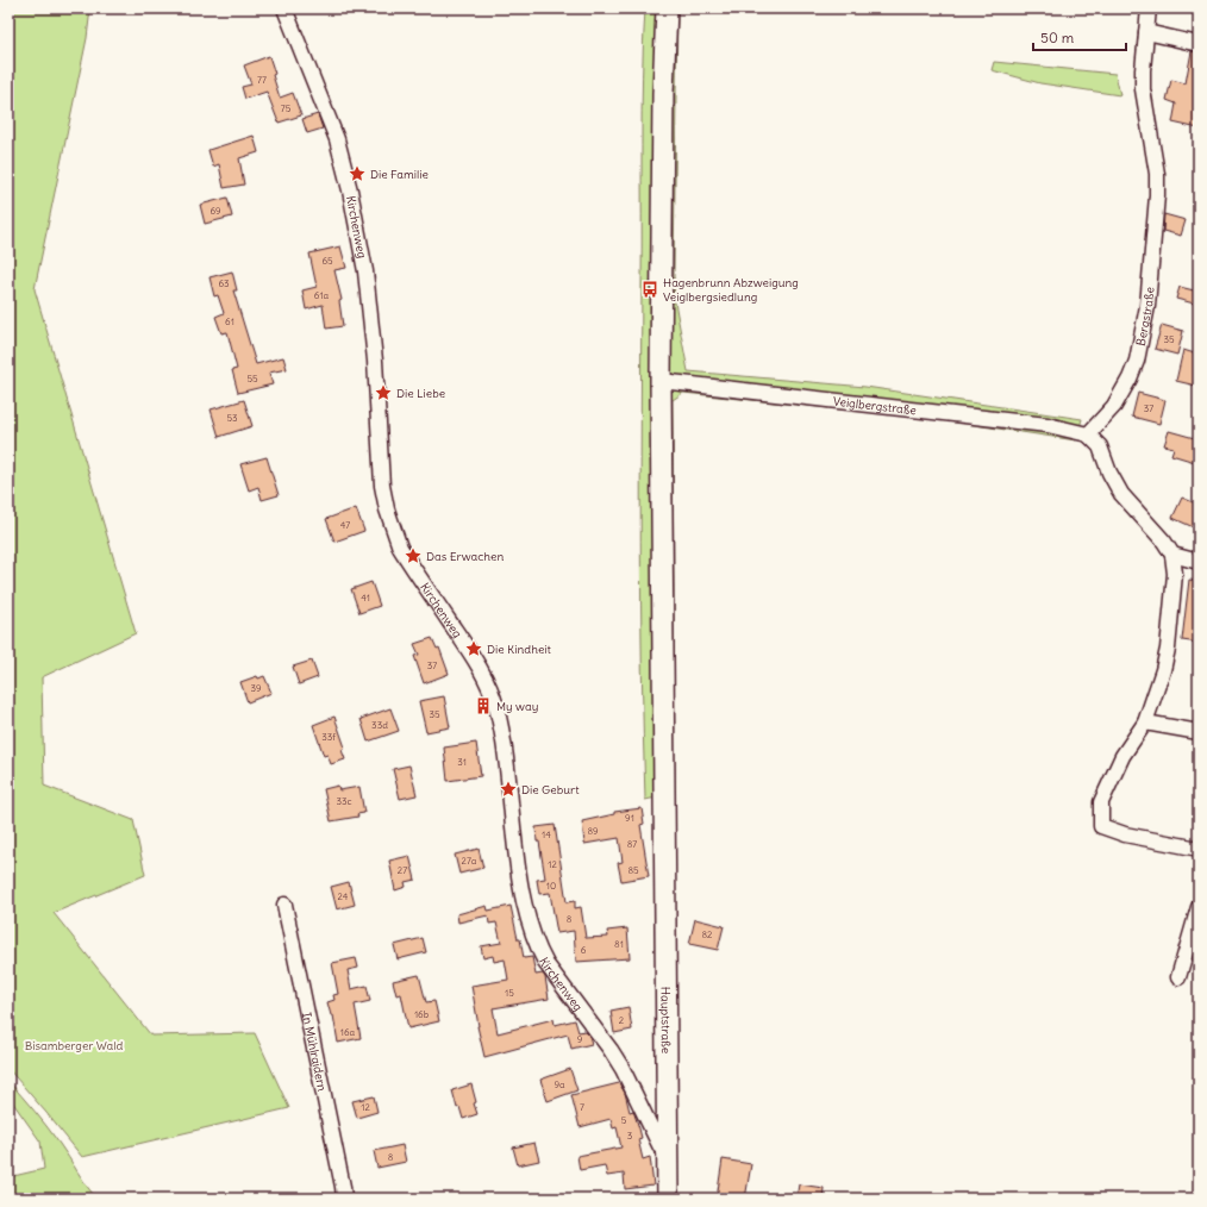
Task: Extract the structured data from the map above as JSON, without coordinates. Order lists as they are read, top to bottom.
{
  "streets": {
    "main road": ["Hauptstraße"],
    "street": [
      "Kirchenweg",
      "Bergstraße",
      "Veiglbergstraße",
      "In Mühlraidern"
    ]
  },
  "crossings": [
    ["Kirchenweg", "Hauptstraße"],
    ["Bergstraße", "Veiglbergstraße"],
    ["Veiglbergstraße", "Hauptstraße"]
  ],
  "parks": ["Bisamberger Wald"],
  "places": {
    "place": [
      "Die Familie",
      "Die Liebe",
      "Das Erwachen",
      "Die Kindheit",
      "Die Geburt"
    ],
    "bus stop": ["Hagenbrunn Abzweigung Veiglbergsiedlung"],
    "building": ["My way"]
  },
  "house_numbers": [
    "77",
    "75",
    "69",
    "65",
    "63",
    "61a",
    "61",
    "35",
    "55",
    "37",
    "53",
    "47",
    "41",
    "37",
    "39",
    "35",
    "33d",
    "33f",
    "31",
    "33c",
    "91",
    "89",
    "14",
    "87",
    "27a",
    "12",
    "27",
    "85",
    "10",
    "24",
    "8",
    "82",
    "81",
    "6",
    "15",
    "16b",
    "2",
    "16a",
    "9",
    "9a",
    "12",
    "7",
    "5",
    "3",
    "8"
  ],
  "scale_bar": "50 m"
}
